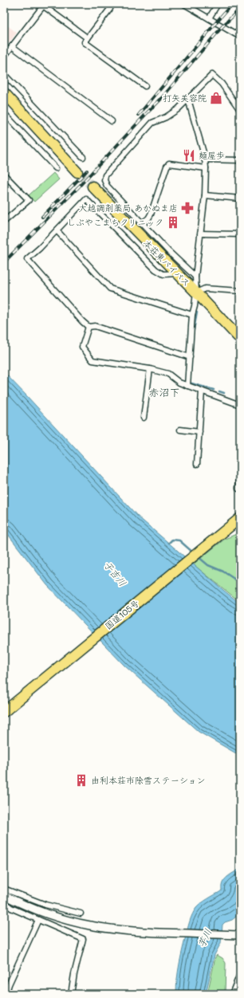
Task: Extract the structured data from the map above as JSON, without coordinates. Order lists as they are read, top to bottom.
{
  "streets": {
    "highway": ["本荘東バイパス", "国道105号"]
  },
  "districts": ["赤沼下"],
  "water": ["子吉川", "芋川"],
  "places": {
    "shop": ["打矢美容院"],
    "restaurant": ["麺屋歩"],
    "pharmacy": ["大越調剤薬局 あかぬま店"],
    "building": ["しぶやこまちクリニック", "由利本荘市除雪ステーション"]
  }
}
